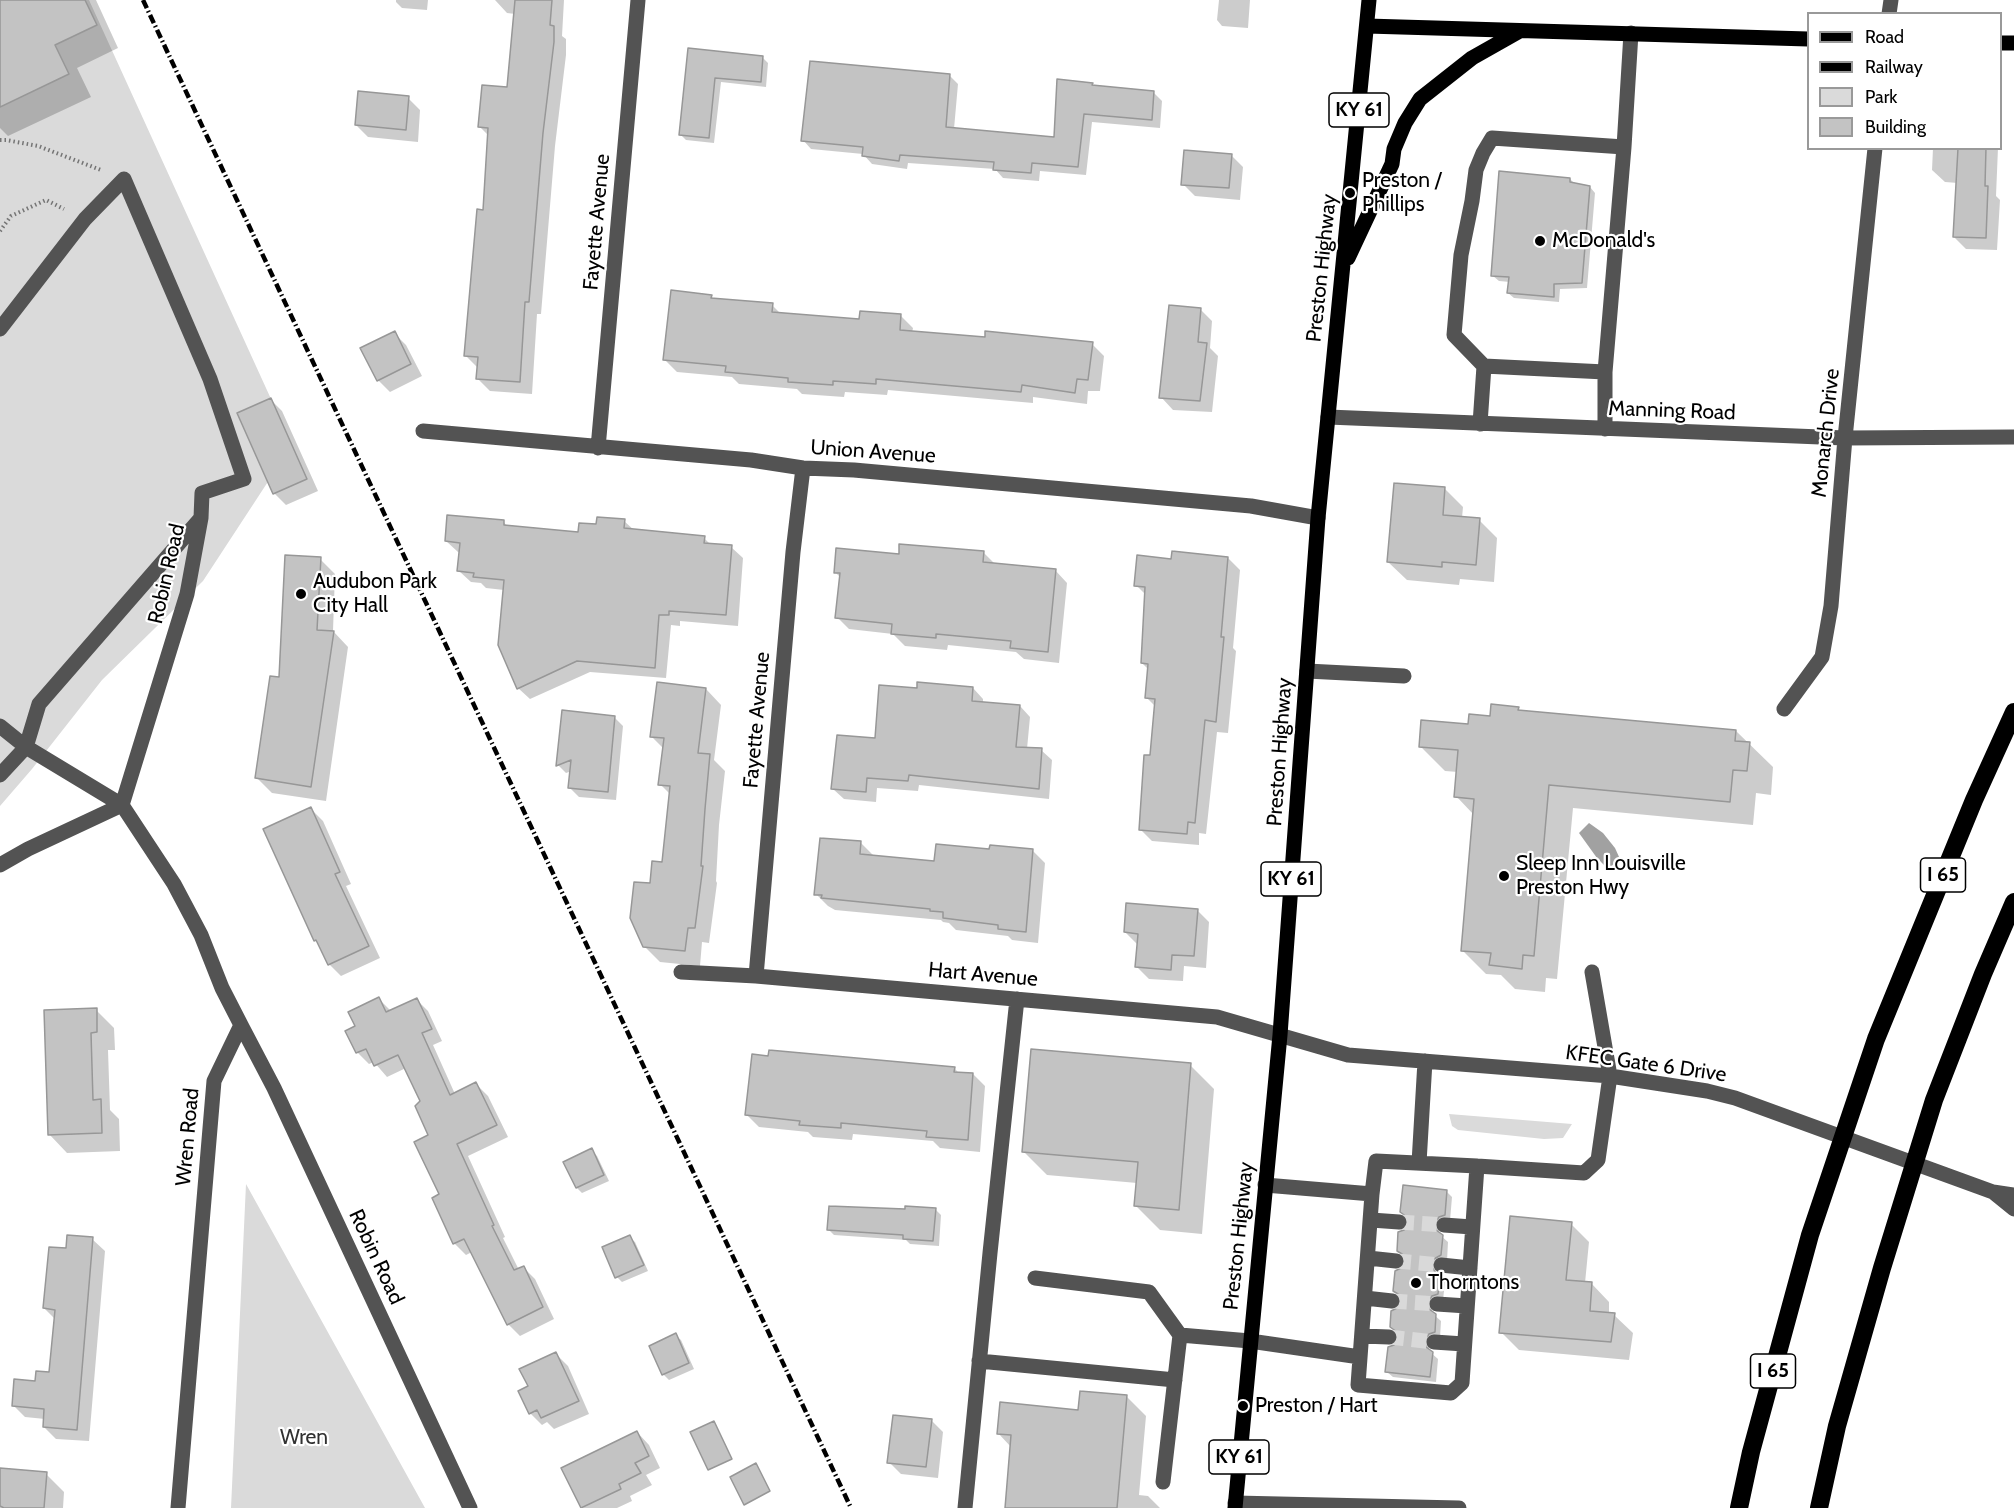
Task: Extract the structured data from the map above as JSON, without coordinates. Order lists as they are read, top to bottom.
{
  "streets": {
    "highway": ["I 65"],
    "main road": ["KY 61", "Preston Highway"],
    "street": [
      "Fayette Avenue",
      "Manning Road",
      "Monarch Drive",
      "Union Avenue",
      "Robin Road",
      "Hart Avenue",
      "KFEC Gate 6 Drive",
      "Wren Road"
    ]
  },
  "crossings": [
    ["Fayette Avenue", "Union Avenue"],
    ["Fayette Avenue", "Hart Avenue"],
    ["Preston Highway", "Manning Road"],
    ["Preston Highway", "Union Avenue"],
    ["Preston Highway", "Hart Avenue"],
    ["Preston Highway", "KFEC Gate 6 Drive"],
    ["Manning Road", "Monarch Drive"],
    ["Robin Road", "Wren Road"],
    ["Hart Avenue", "KFEC Gate 6 Drive"]
  ],
  "parks": ["Wren"],
  "places": [
    "Preston / Phillips",
    "McDonald's",
    "Audubon Park City Hall",
    "Sleep Inn Louisville Preston Hwy",
    "Thorntons",
    "Preston / Hart"
  ],
  "legend": [
    "Road",
    "Railway",
    "Park",
    "Building"
  ]
}
